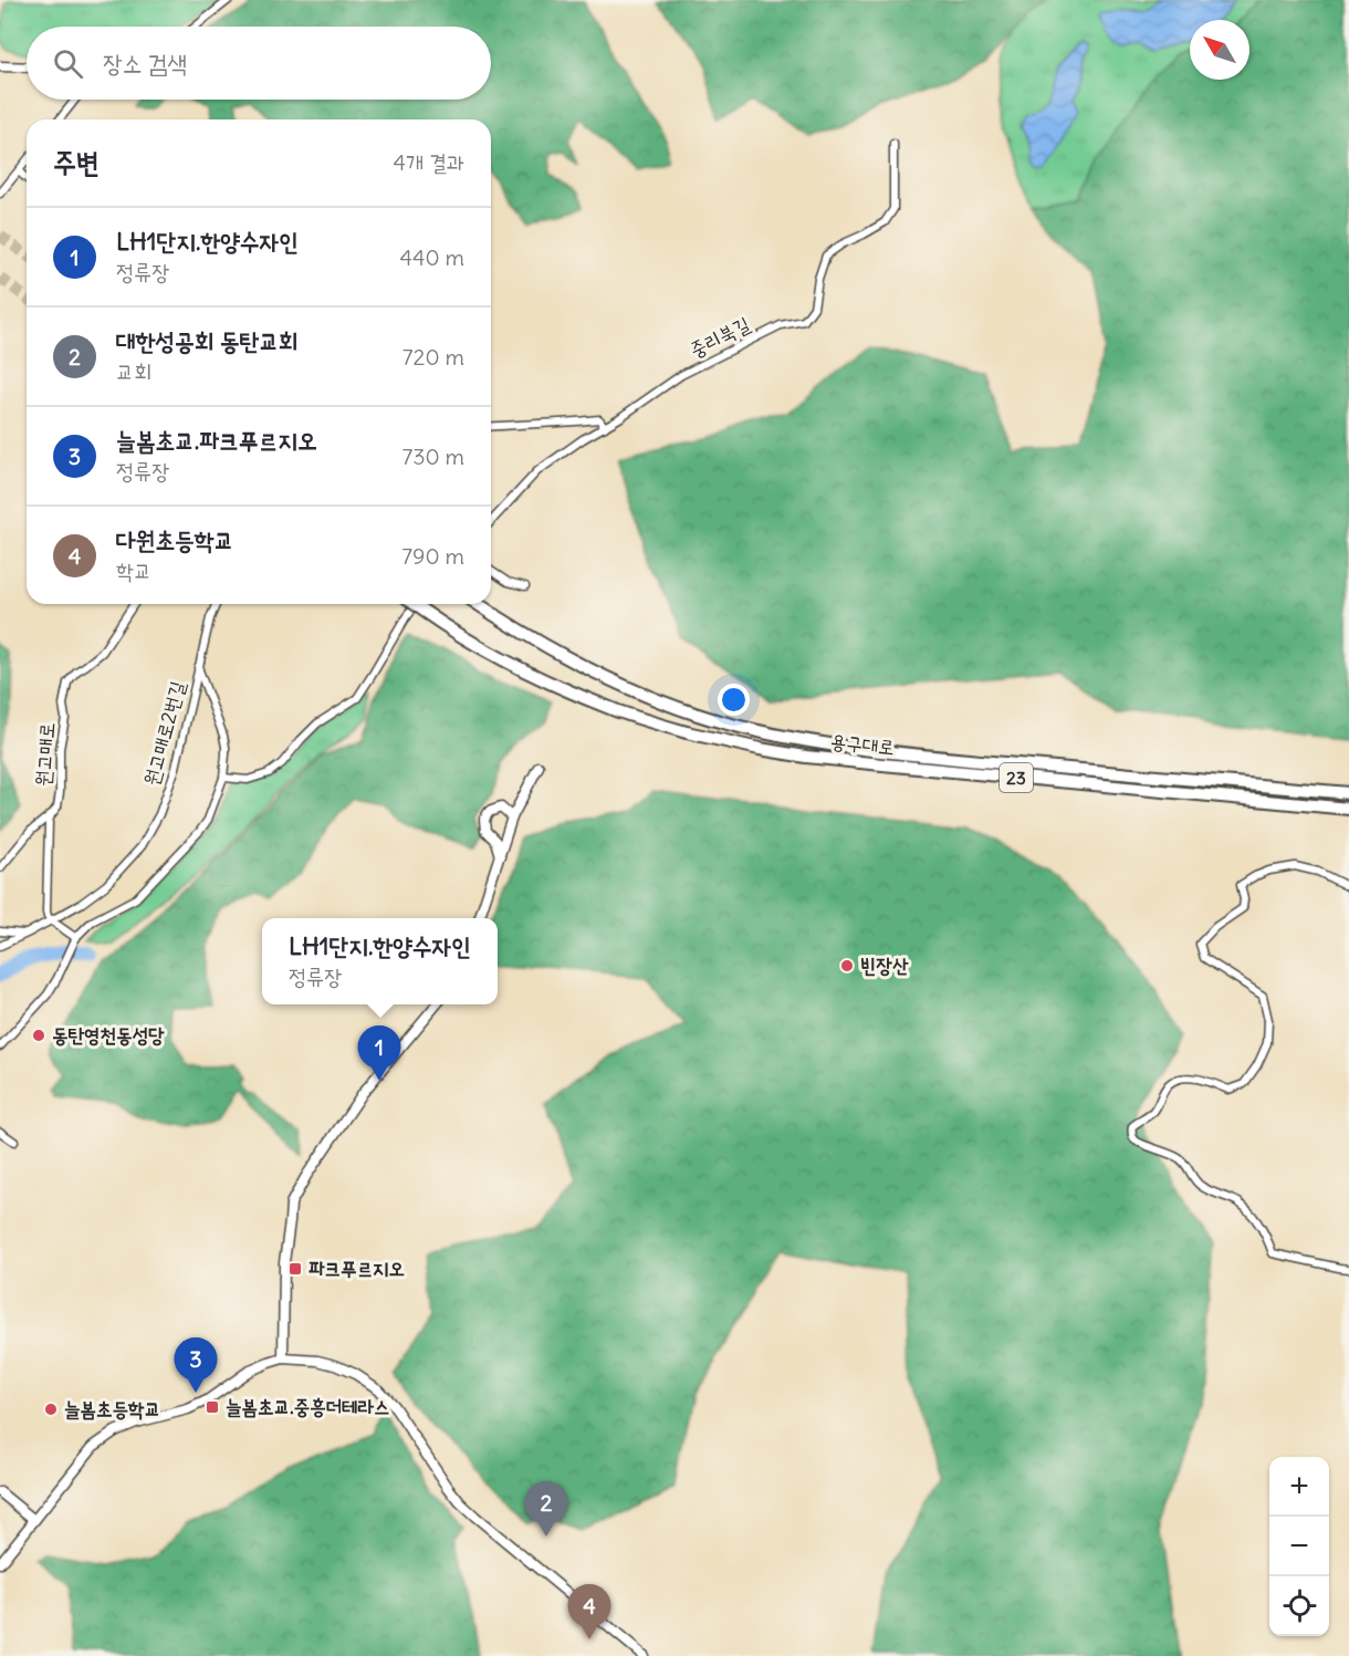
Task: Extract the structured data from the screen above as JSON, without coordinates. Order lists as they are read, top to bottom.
{
  "streets": {
    "highway": ["용구대로", "23"],
    "street": ["중리북길", "원고매로2번길", "원고매로"]
  },
  "crossings": [
    ["원고매로2번길", "원고매로"]
  ],
  "places": {
    "other": ["빈장산", "동탄영천동성당", "늘봄초등학교"],
    "transit": ["파크푸르지오", "늘봄초교.중흥더테라스"]
  },
  "north": "top left",
  "page": {
    "search": "장소 검색",
    "heading": ["주변", "4개 결과"],
    "list": [
      {
        "mark": "1",
        "name": "LH1단지.한양수자인",
        "note": "정류장",
        "value": "440 m"
      },
      {
        "mark": "2",
        "name": "대한성공회 동탄교회",
        "note": "교회",
        "value": "720 m"
      },
      {
        "mark": "3",
        "name": "늘봄초교.파크푸르지오",
        "note": "정류장",
        "value": "730 m"
      },
      {
        "mark": "4",
        "name": "다원초등학교",
        "note": "학교",
        "value": "790 m"
      }
    ],
    "popup": ["LH1단지.한양수자인", "정류장"],
    "pins": [
      "1",
      "3",
      "2",
      "4"
    ],
    "map_buttons": ["+", "−"]
  }
}
